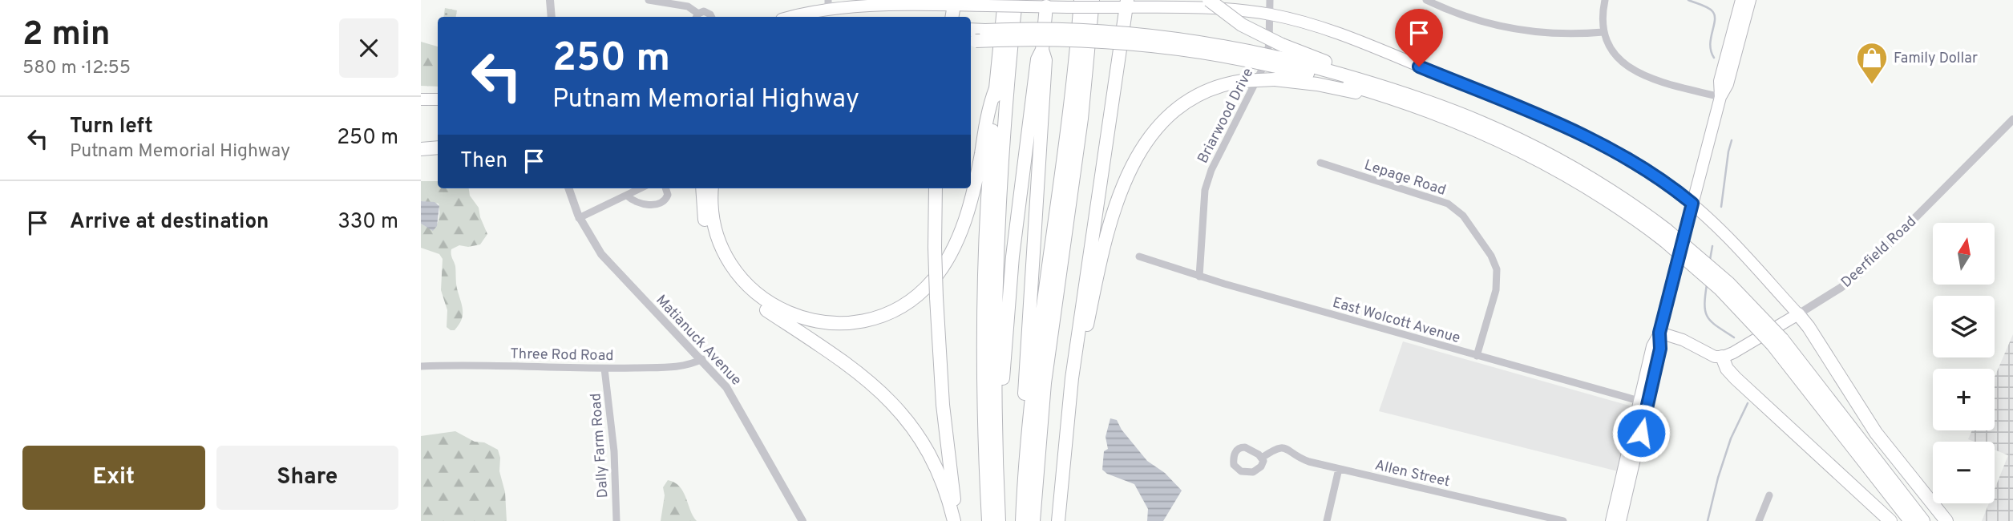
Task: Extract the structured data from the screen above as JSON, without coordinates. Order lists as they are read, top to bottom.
{
  "streets": {
    "main road": ["Deerfield Road"],
    "street": [
      "Briarwood Drive",
      "Lepage Road",
      "East Wolcott Avenue",
      "Matianuck Avenue",
      "Three Rod Road",
      "Dally Farm Road",
      "Allen Street"
    ]
  },
  "crossings": [
    ["Briarwood Drive", "East Wolcott Avenue"],
    ["Lepage Road", "East Wolcott Avenue"],
    ["Matianuck Avenue", "Three Rod Road"],
    ["Three Rod Road", "Dally Farm Road"]
  ],
  "places": {
    "shop": ["Family Dollar"]
  },
  "north": "top",
  "page": {
    "heading": ["2 min", "580 m · 12:55"],
    "turn": ["250 m", "Putnam Memorial Highway"],
    "list": [
      {
        "name": "Turn left",
        "note": "Putnam Memorial Highway",
        "value": "250 m"
      },
      {
        "name": "Arrive at destination",
        "value": "330 m"
      }
    ],
    "then": "Then",
    "map_buttons": ["+", "−"],
    "buttons": ["Exit", "Share"]
  }
}
